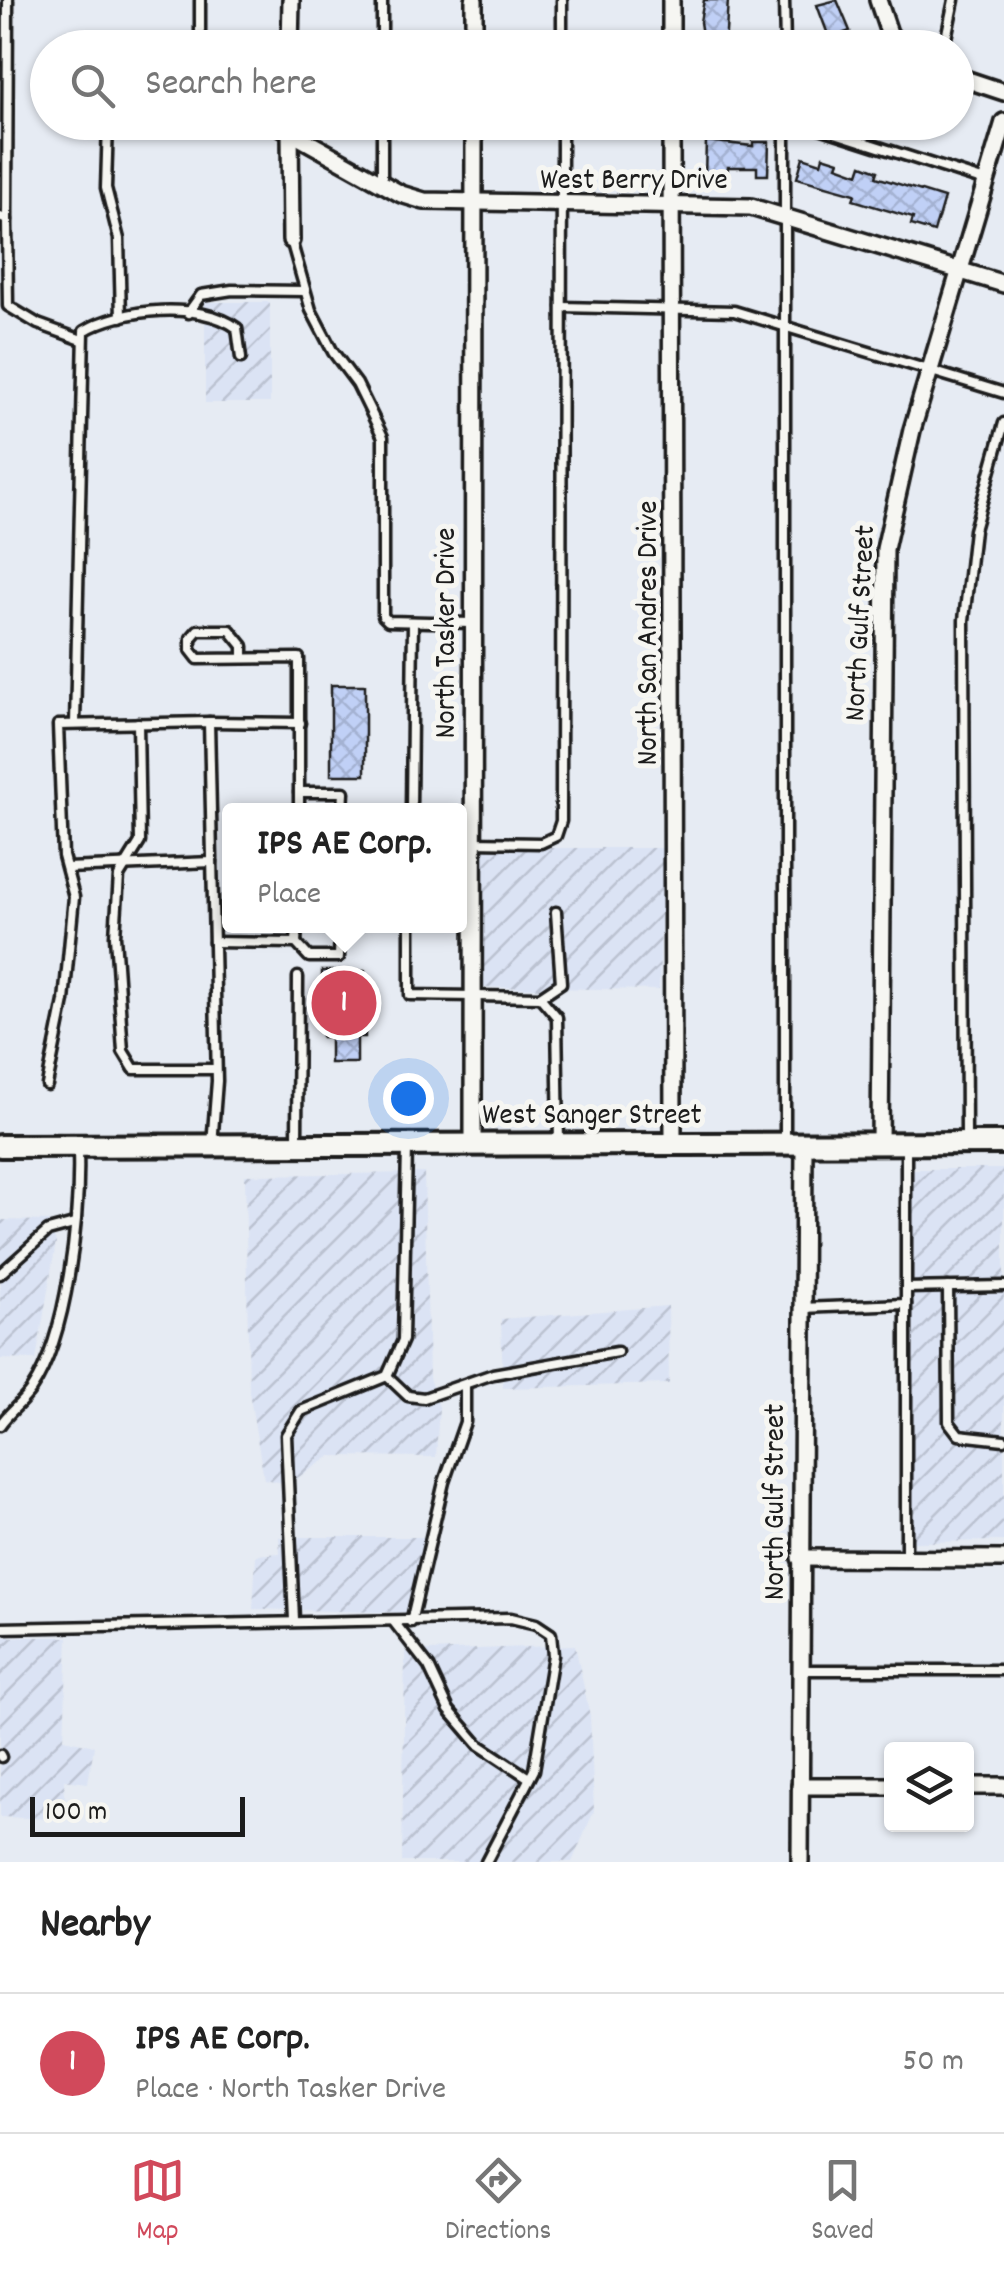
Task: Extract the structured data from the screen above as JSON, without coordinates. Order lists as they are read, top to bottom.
{
  "streets": {
    "main road": ["West Sanger Street"],
    "street": [
      "West Berry Drive",
      "North Gulf Street",
      "North Tasker Drive",
      "North San Andres Drive"
    ]
  },
  "crossings": [
    ["West Berry Drive", "North Gulf Street"],
    ["West Berry Drive", "North Tasker Drive"],
    ["West Berry Drive", "North San Andres Drive"],
    ["North Gulf Street", "West Sanger Street"],
    ["North Tasker Drive", "West Sanger Street"],
    ["North San Andres Drive", "West Sanger Street"]
  ],
  "scale_bar": "100 m",
  "page": {
    "search": "Search here",
    "popup": ["IPS AE Corp.", "Place"],
    "pins": "1",
    "scale": "100 m",
    "heading": "Nearby",
    "list": [
      {
        "mark": "1",
        "name": "IPS AE Corp.",
        "note": "Place · North Tasker Drive",
        "value": "50 m"
      }
    ],
    "nav": ["Map", "Directions", "Saved"]
  }
}
